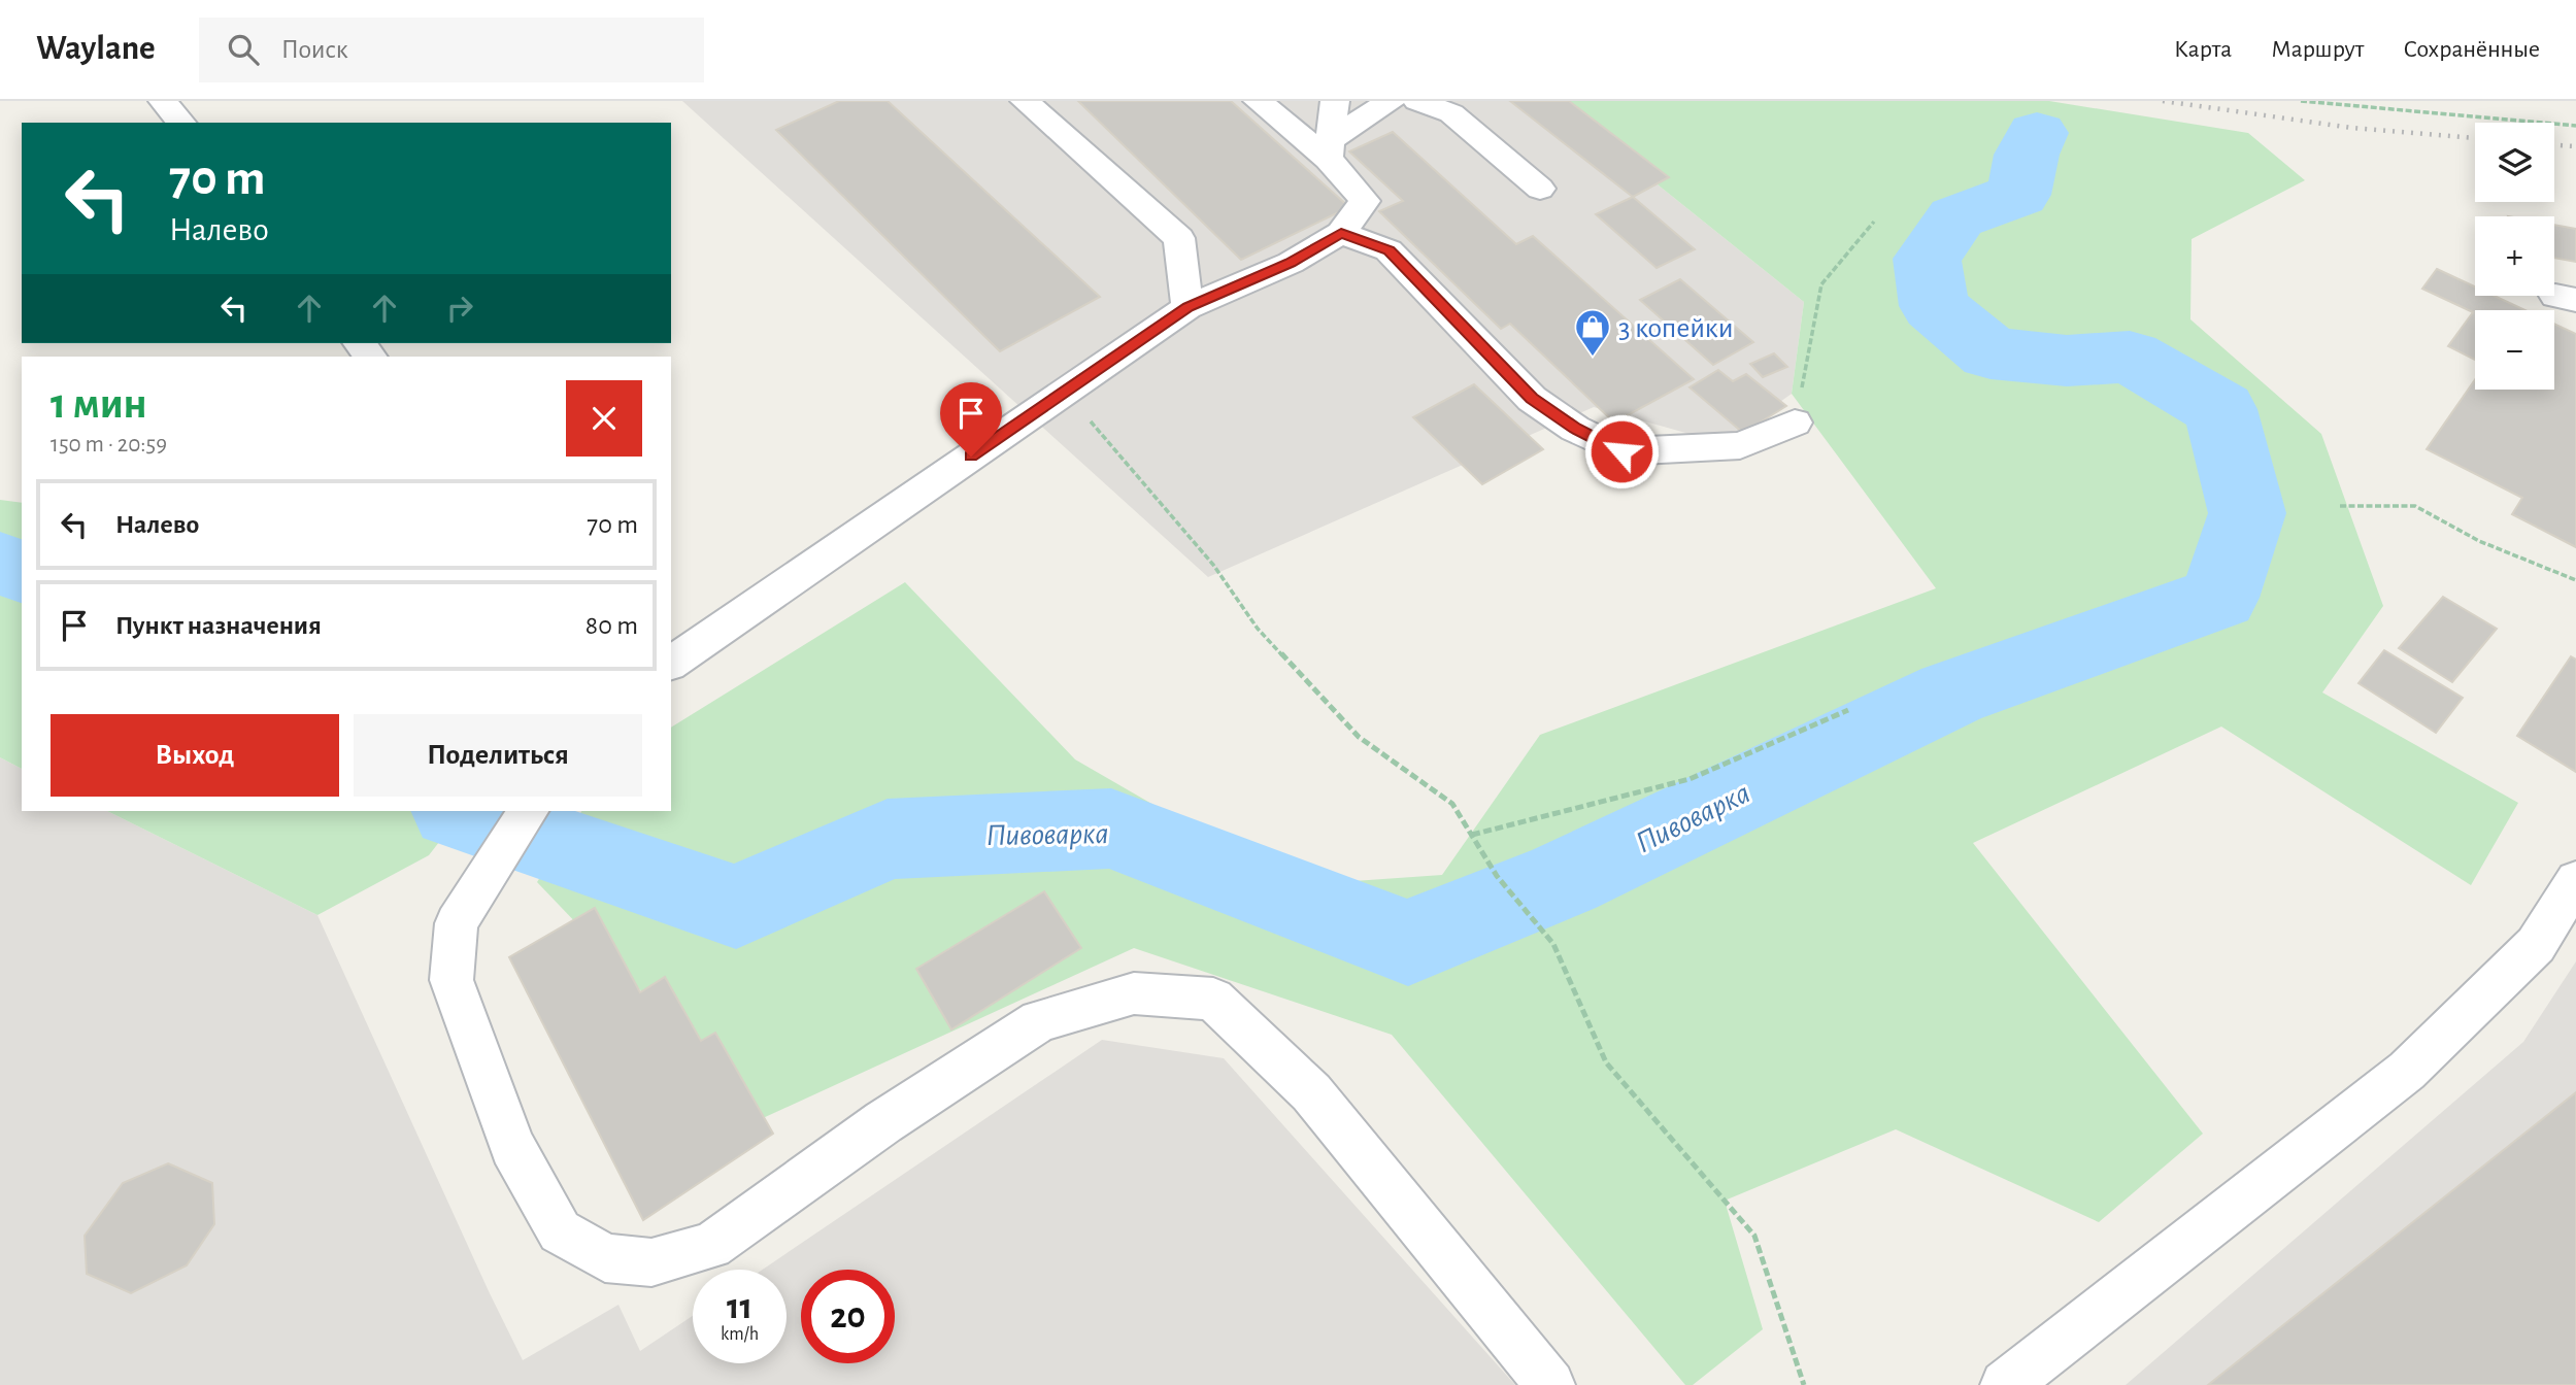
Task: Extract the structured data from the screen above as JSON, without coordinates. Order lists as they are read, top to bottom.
{
  "water": ["Пивоварка"],
  "places": {
    "shop": ["3 копейки"]
  },
  "page": {
    "header": "Waylane",
    "search": "Поиск",
    "nav": ["Карта", "Маршрут", "Сохранённые"],
    "map_buttons": ["+", "−"],
    "turn": ["70 m", "Налево"],
    "heading": ["1 мин", "150 m · 20:59"],
    "list": [
      {
        "name": "Налево",
        "value": "70 m"
      },
      {
        "name": "Пункт назначения",
        "value": "80 m"
      }
    ],
    "buttons": ["Выход", "Поделиться"],
    "speed": "11 km/h",
    "limit": "20"
  }
}
